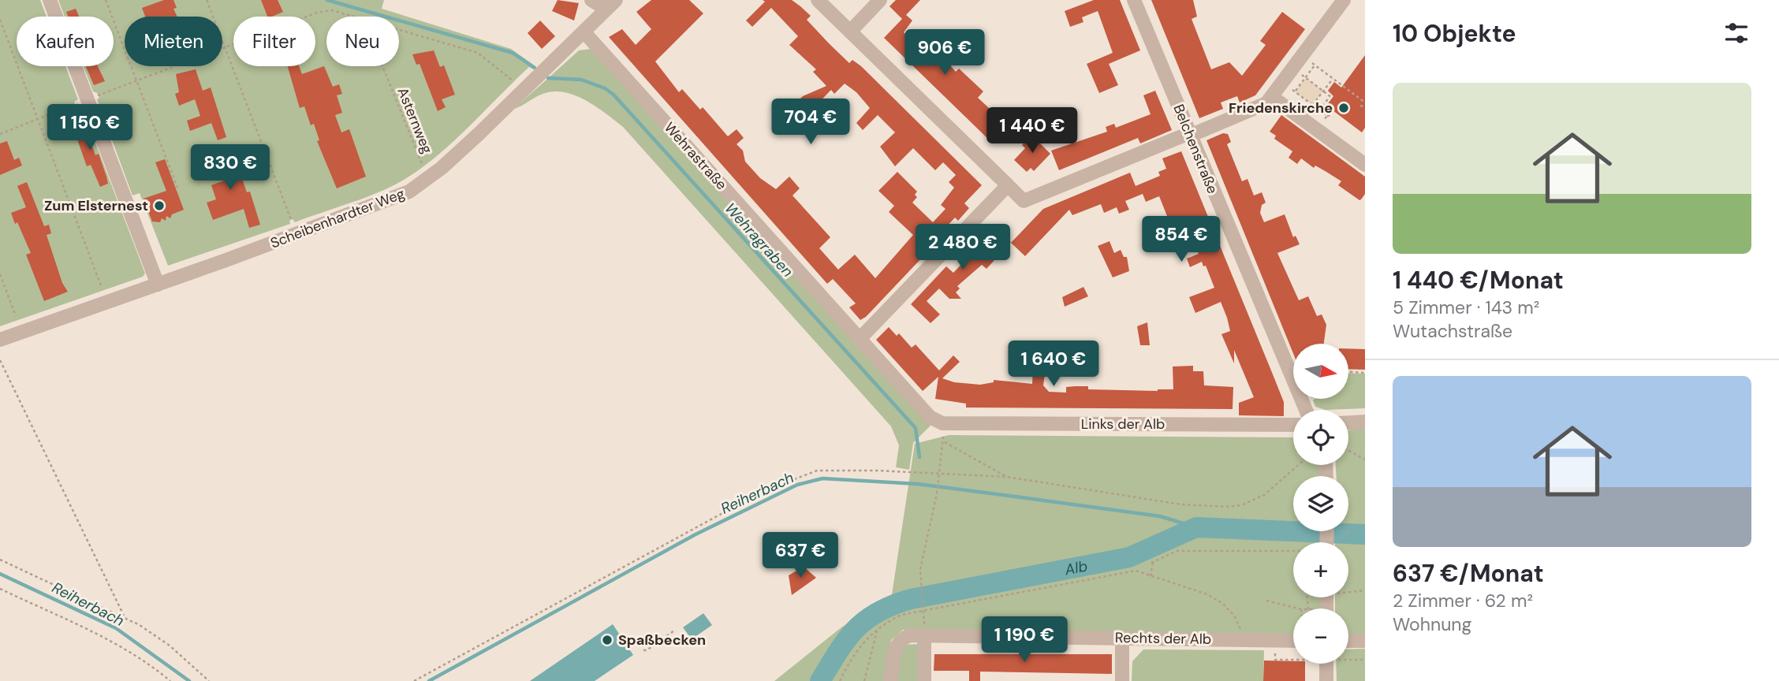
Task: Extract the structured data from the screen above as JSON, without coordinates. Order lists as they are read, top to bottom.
{
  "streets": {
    "street": [
      "Belchenstraße",
      "Wehrastraße",
      "Scheibenhardter Weg",
      "Links der Alb",
      "Rechts der Alb"
    ],
    "path": ["Asternweg"]
  },
  "crossings": [
    ["Wehrastraße", "Scheibenhardter Weg"],
    ["Wehrastraße", "Links der Alb"]
  ],
  "water": ["Wehragraben", "Reiherbach", "Alb"],
  "places": ["Friedenskirche", "Zum Elsternest", "Spaßbecken"],
  "north": "right",
  "page": {
    "heading": "10 Objekte",
    "chip": [
      "Kaufen",
      "Mieten",
      "Filter",
      "Neu"
    ],
    "price": [
      "906 €",
      "704 €",
      "1 150 €",
      "1 440 €",
      "830 €",
      "854 €",
      "2 480 €",
      "1 640 €",
      "637 €",
      "1 190 €"
    ],
    "list": [
      {
        "name": "1 440 €/Monat",
        "note": "5 Zimmer · 143 m² · Wutachstraße"
      },
      {
        "name": "637 €/Monat",
        "note": "2 Zimmer · 62 m² · Wohnung"
      }
    ],
    "map_buttons": ["+", "−"]
  }
}
